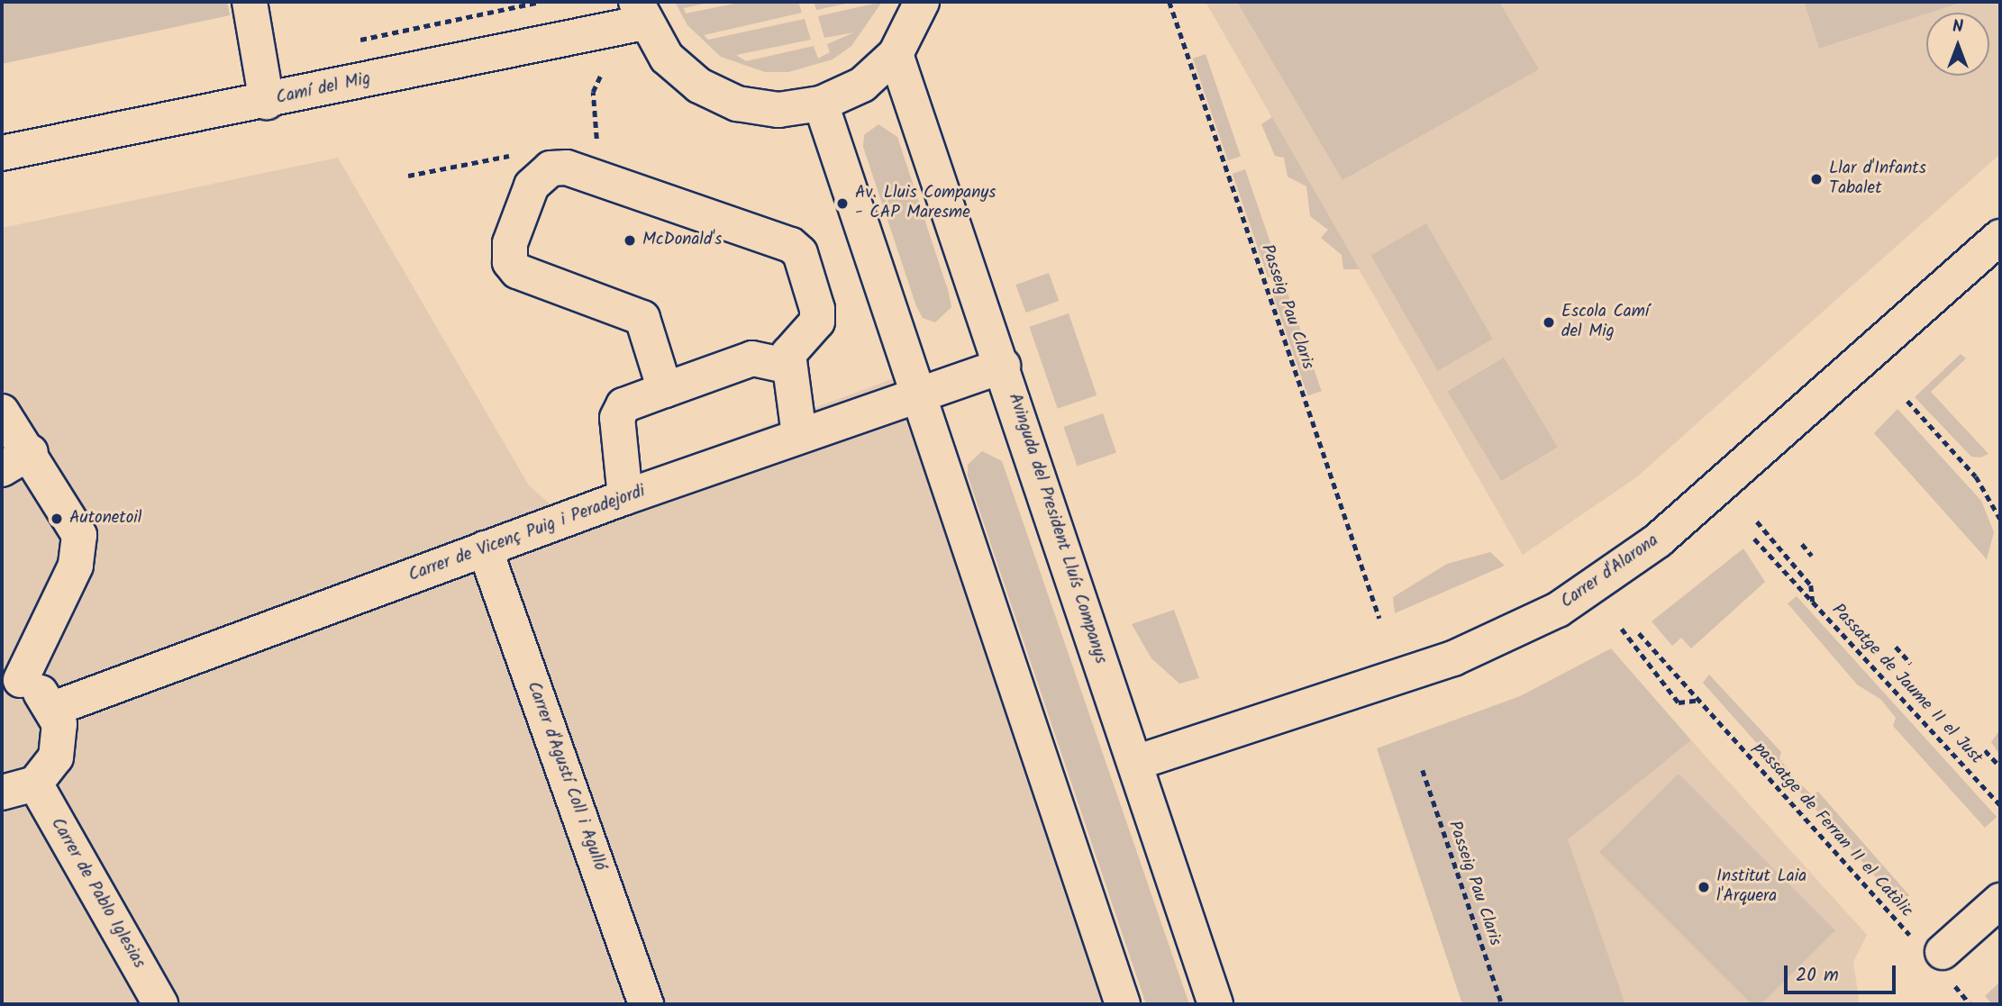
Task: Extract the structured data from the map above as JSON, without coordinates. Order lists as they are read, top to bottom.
{
  "streets": {
    "street": [
      "Camí del Mig",
      "Avinguda del President Lluís Companys",
      "Carrer de Vicenç Puig i Peradejordi",
      "Carrer d'Alarona",
      "Carrer d'Agustí Coll i Agulló",
      "Carrer de Pablo Iglesias"
    ],
    "path": ["Passeig Pau Claris", "Passatge de Jaume II el Just", "passatge de Ferran II el Catòlic"]
  },
  "crossings": [
    ["Avinguda del President Lluís Companys", "Carrer de Vicenç Puig i Peradejordi"],
    ["Avinguda del President Lluís Companys", "Carrer d'Alarona"],
    ["Carrer de Vicenç Puig i Peradejordi", "Carrer d'Agustí Coll i Agulló"]
  ],
  "places": [
    "Llar d'Infants Tabalet",
    "Av. Lluis Companys - CAP Maresme",
    "McDonald's",
    "Escola Camí del Mig",
    "Autonetoil",
    "Institut Laia l'Arquera"
  ],
  "scale_bar": "20 m",
  "north": "top"
}
